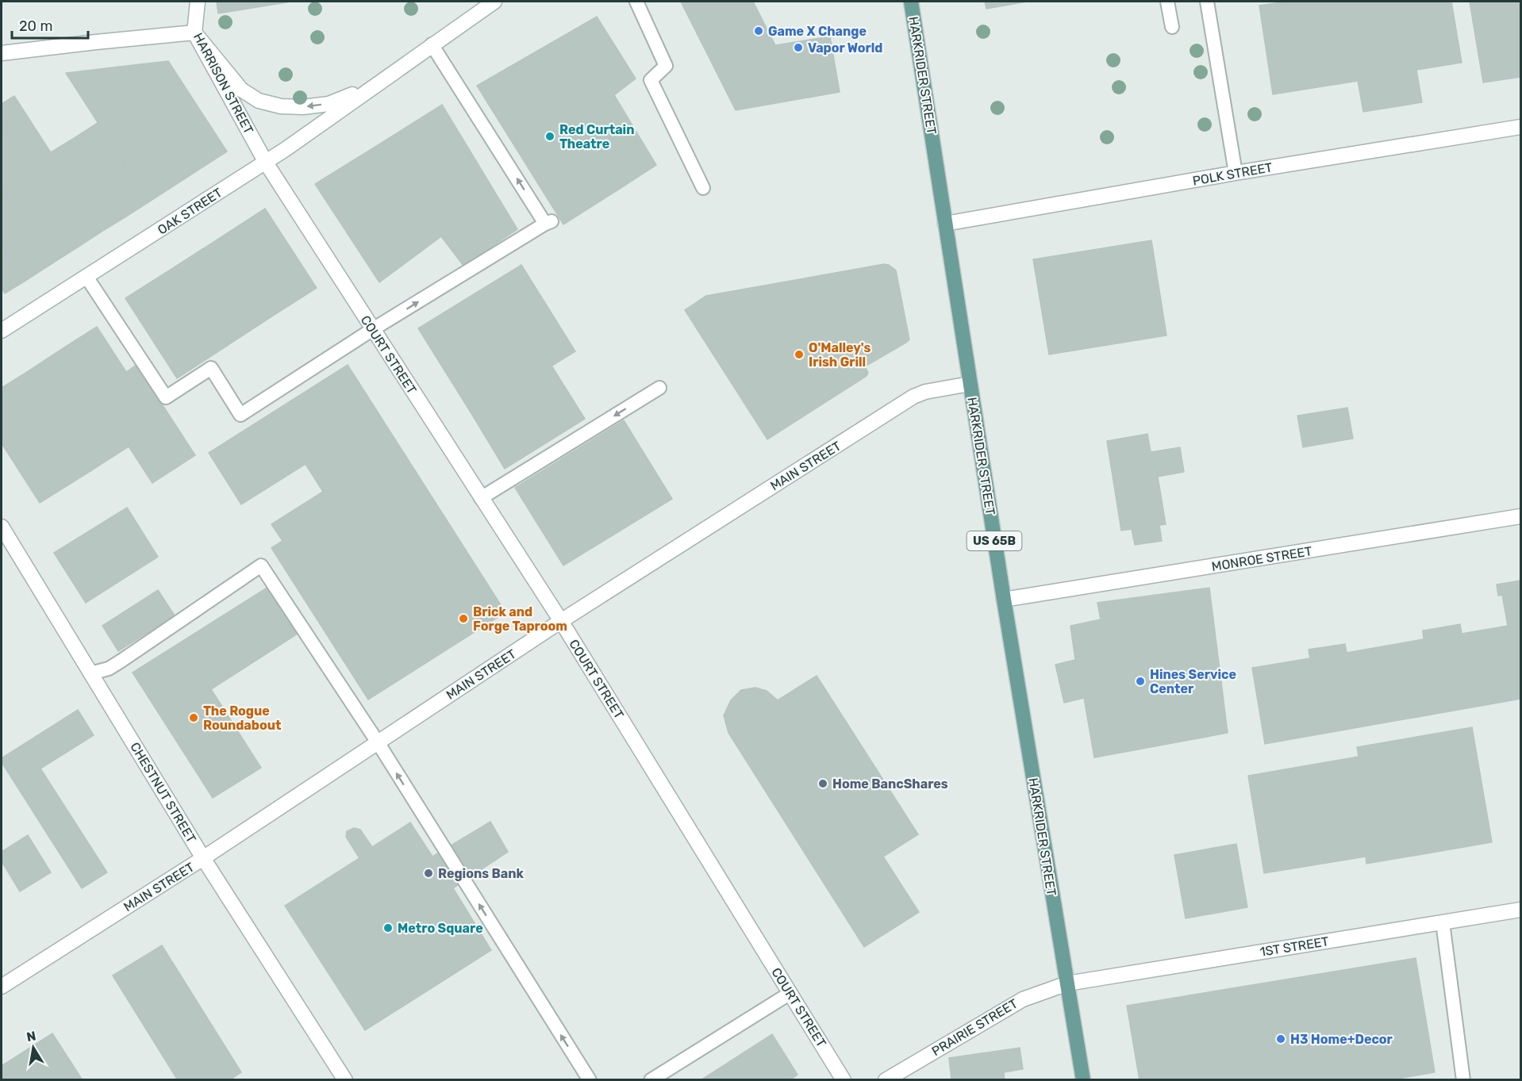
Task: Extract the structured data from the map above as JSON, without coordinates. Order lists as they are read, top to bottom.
{
  "streets": {
    "main road": ["HARKRIDER STREET", "US 65B"],
    "street": [
      "HARRISON STREET",
      "POLK STREET",
      "OAK STREET",
      "COURT STREET",
      "MAIN STREET",
      "MONROE STREET",
      "CHESTNUT STREET",
      "1ST STREET",
      "PRAIRIE STREET"
    ]
  },
  "crossings": [
    ["HARKRIDER STREET", "POLK STREET"],
    ["HARKRIDER STREET", "MAIN STREET"],
    ["HARKRIDER STREET", "MONROE STREET"],
    ["HARKRIDER STREET", "1ST STREET"],
    ["HARKRIDER STREET", "PRAIRIE STREET"],
    ["HARRISON STREET", "OAK STREET"],
    ["HARRISON STREET", "COURT STREET"],
    ["OAK STREET", "COURT STREET"],
    ["COURT STREET", "MAIN STREET"],
    ["MAIN STREET", "CHESTNUT STREET"],
    ["1ST STREET", "PRAIRIE STREET"]
  ],
  "places": [
    "Game X Change",
    "Vapor World",
    "Red Curtain Theatre",
    "O'Malley's Irish Grill",
    "Brick and Forge Taproom",
    "Hines Service Center",
    "The Rogue Roundabout",
    "Home BancShares",
    "Regions Bank",
    "Metro Square",
    "H3 Home+Decor"
  ],
  "scale_bar": "20 m",
  "north": "top"
}
